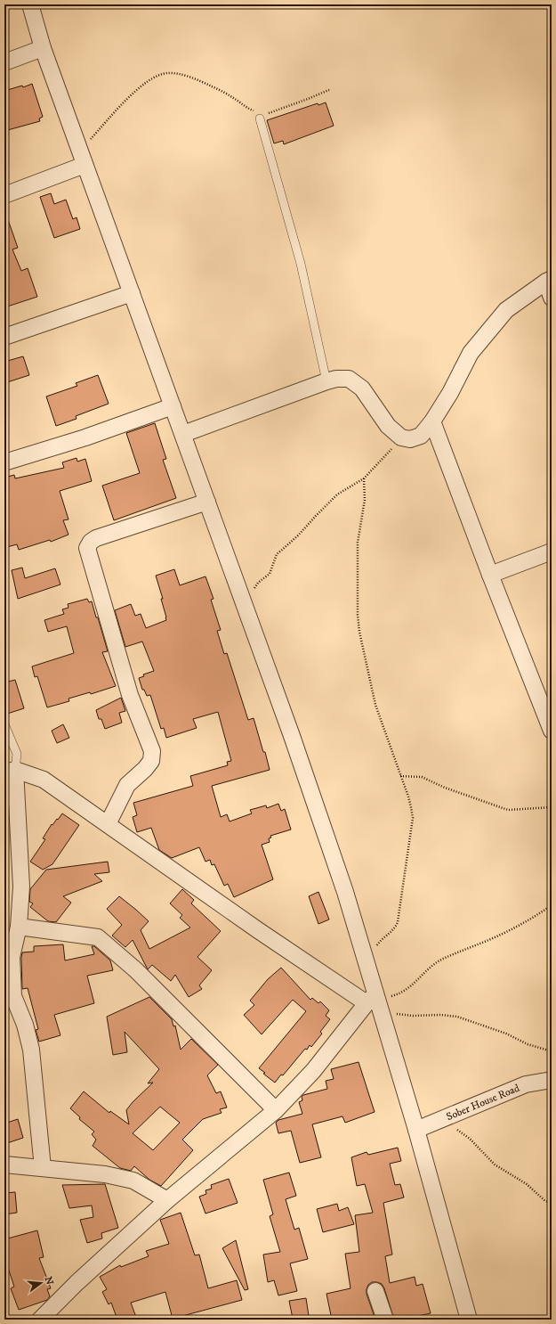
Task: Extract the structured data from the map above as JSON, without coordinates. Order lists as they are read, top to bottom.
{
  "streets": {
    "street": ["Sober House Road"]
  },
  "north": "right"
}
